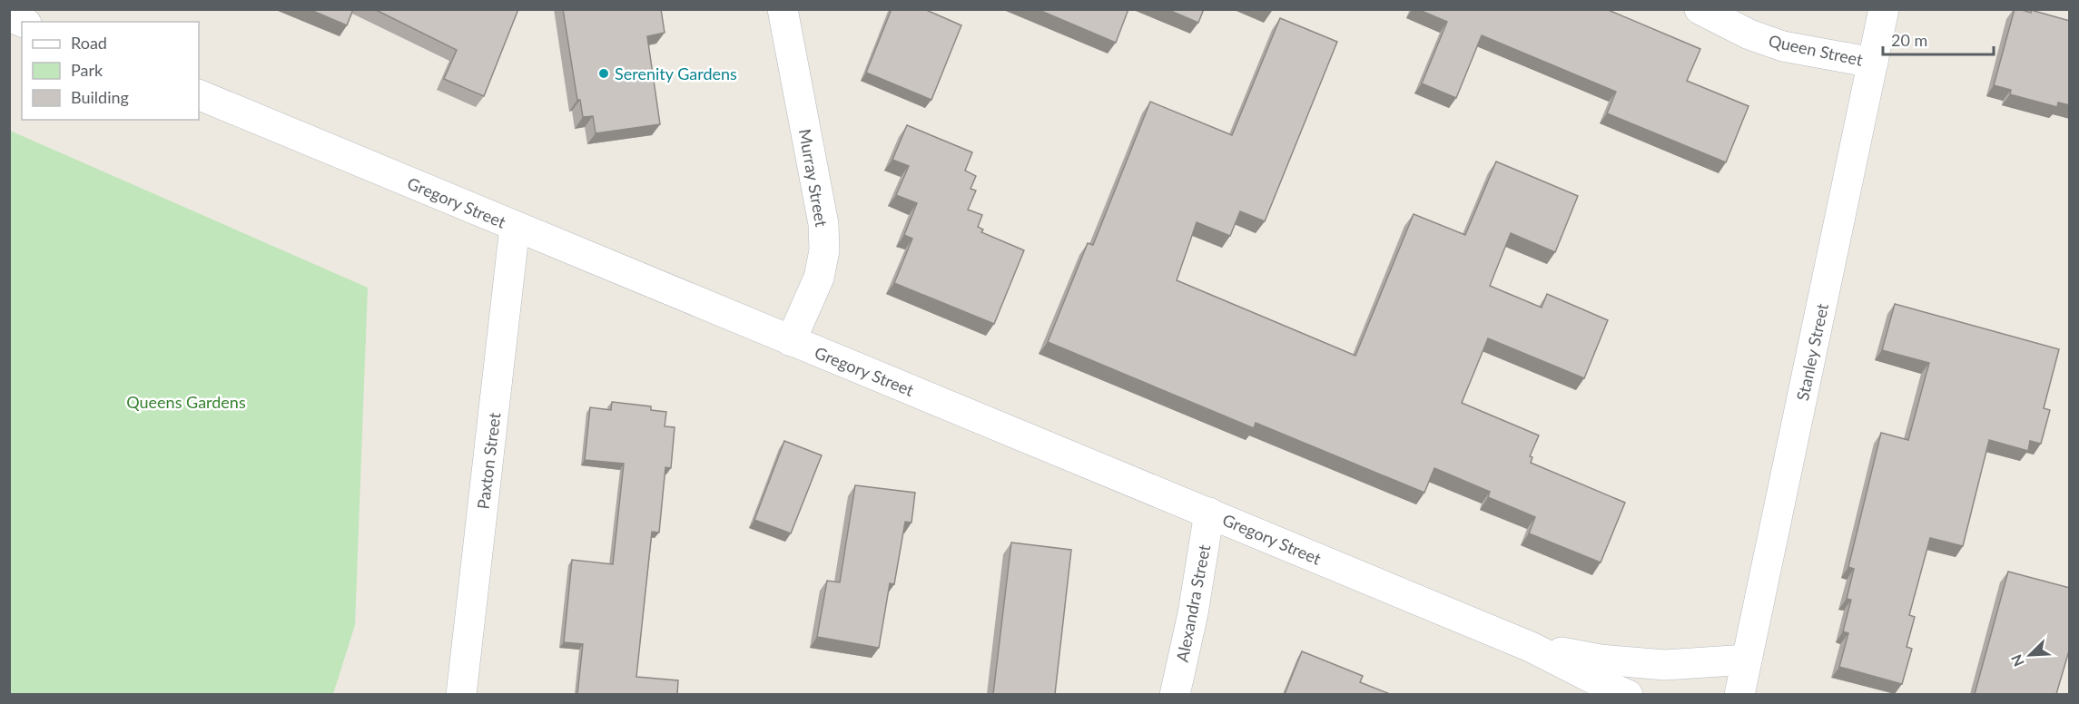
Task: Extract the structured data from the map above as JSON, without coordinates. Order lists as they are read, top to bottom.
{
  "streets": {
    "street": [
      "Queen Street",
      "Murray Street",
      "Gregory Street",
      "Stanley Street",
      "Paxton Street",
      "Alexandra Street"
    ]
  },
  "crossings": [
    ["Queen Street", "Stanley Street"],
    ["Murray Street", "Gregory Street"],
    ["Gregory Street", "Stanley Street"],
    ["Gregory Street", "Paxton Street"],
    ["Gregory Street", "Alexandra Street"]
  ],
  "parks": ["Queens Gardens"],
  "places": ["Serenity Gardens"],
  "legend": ["Road", "Park", "Building"],
  "scale_bar": "20 m",
  "north": "bottom left"
}
